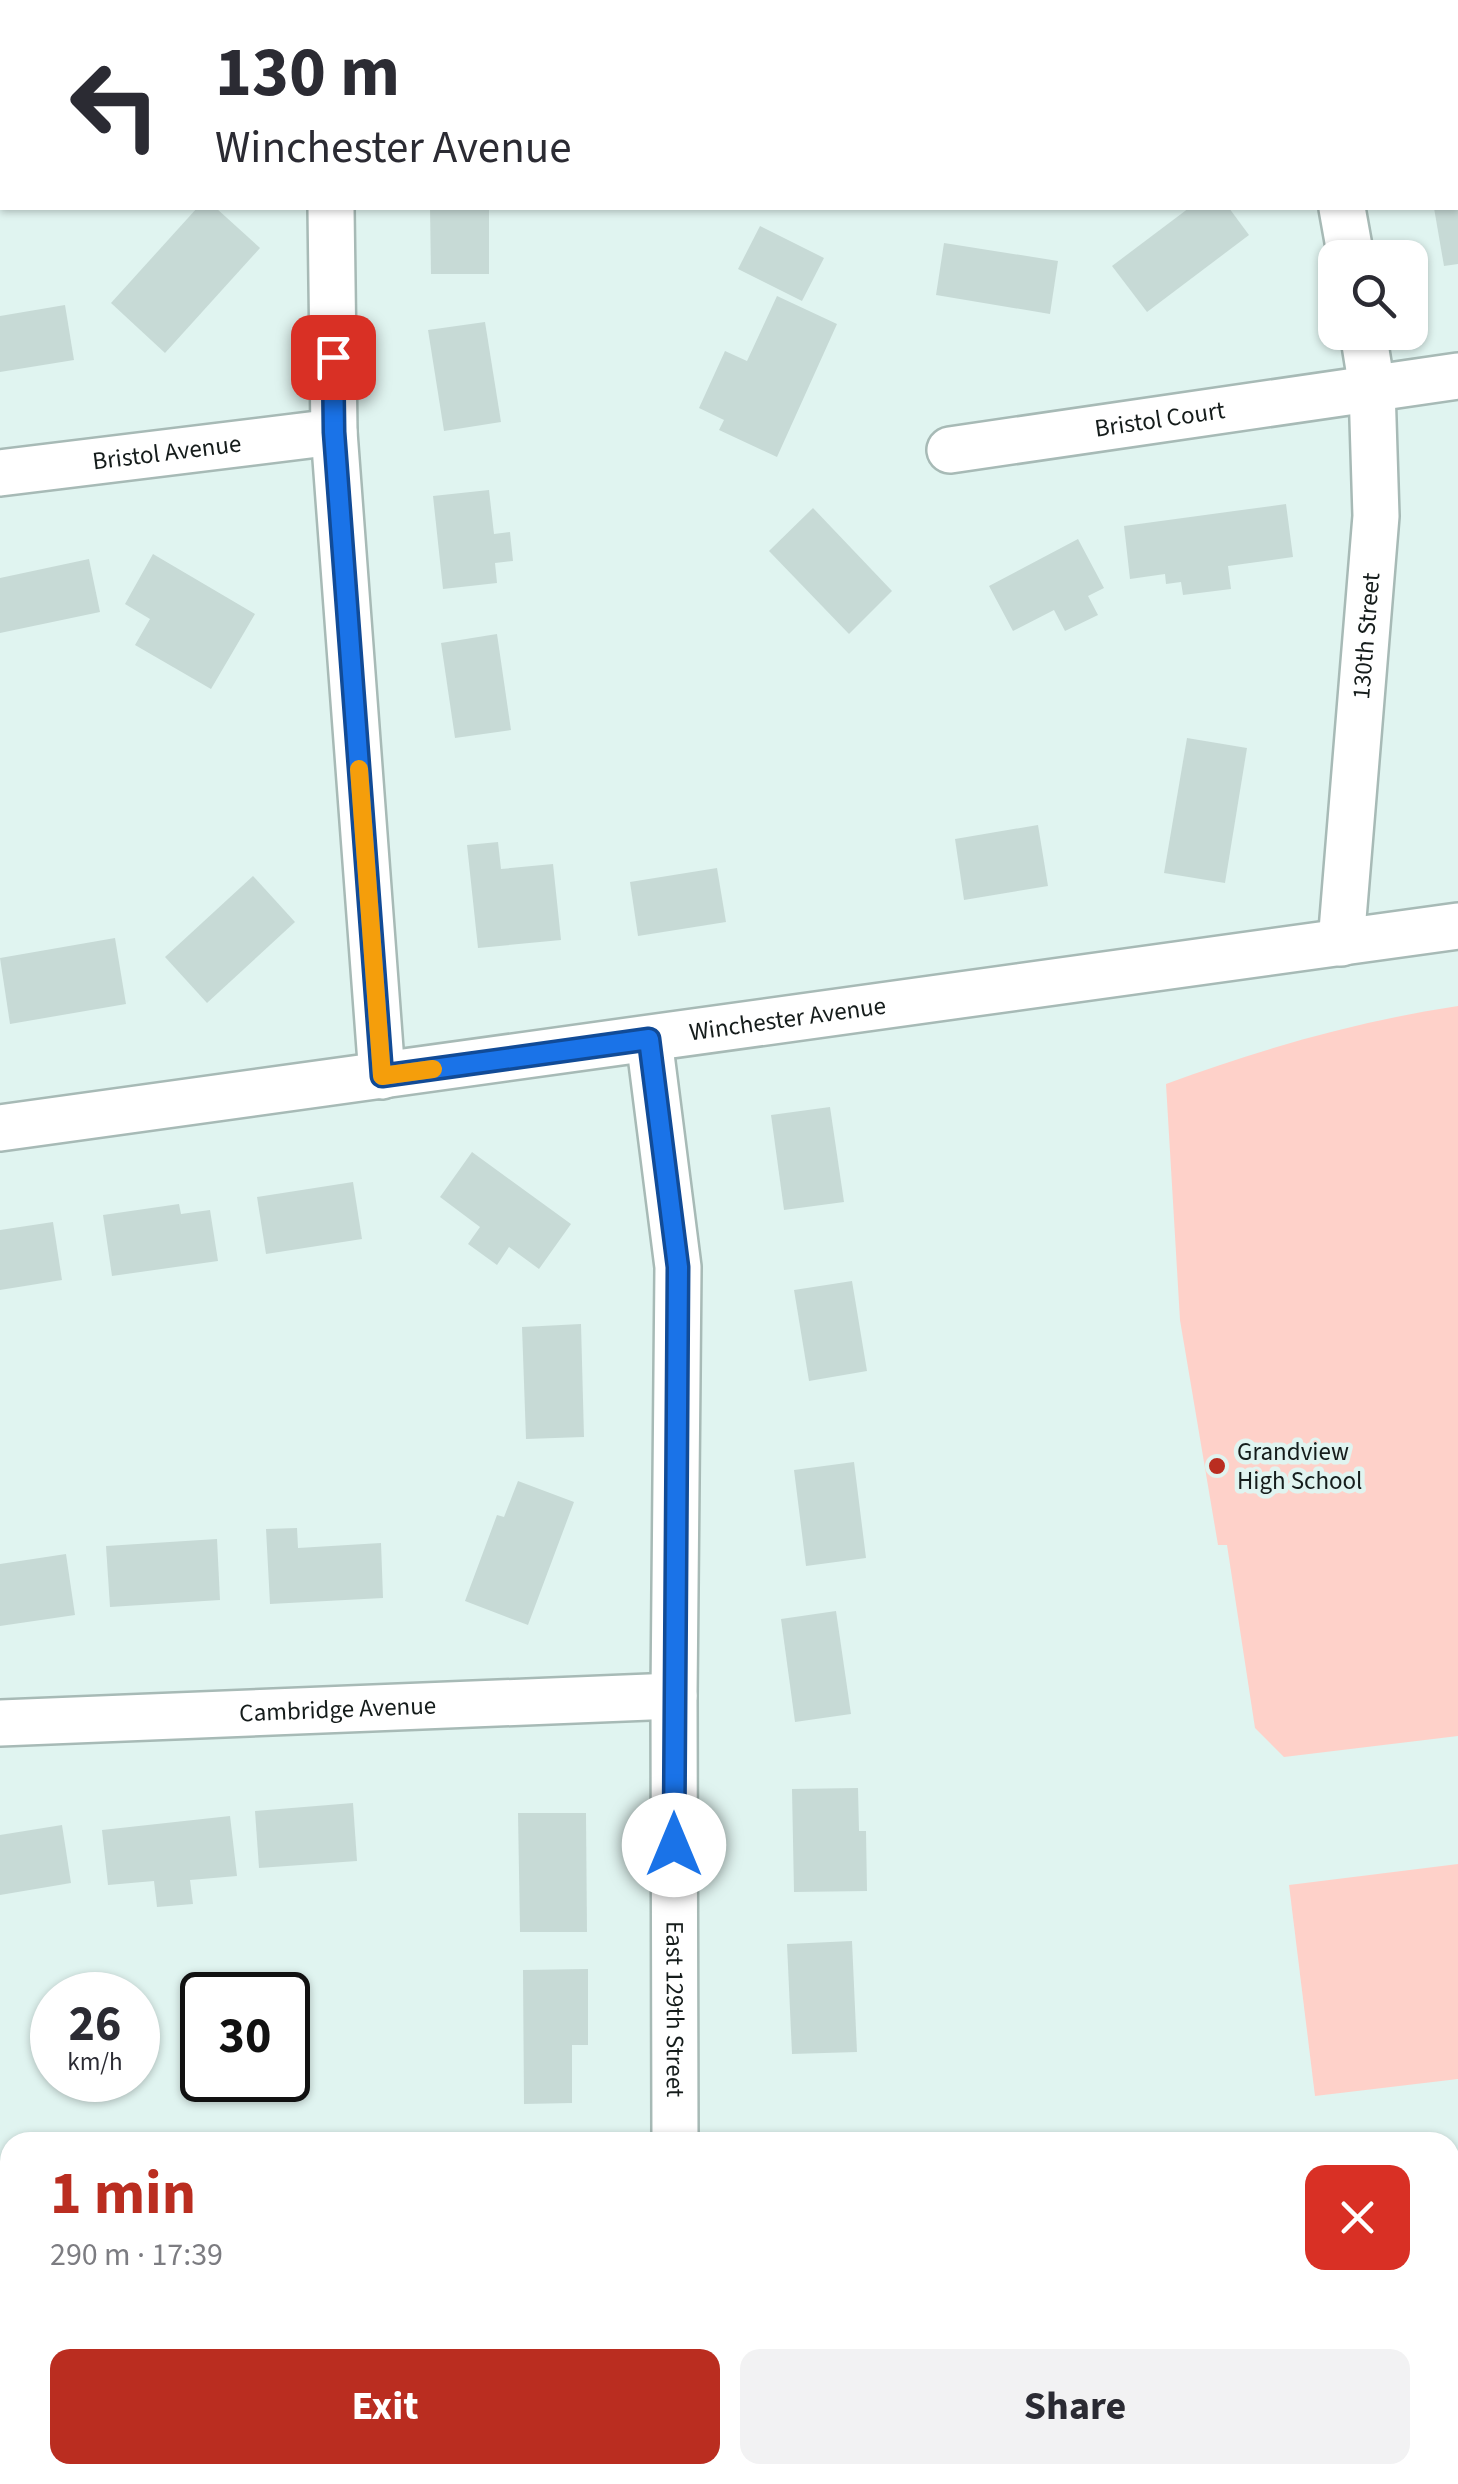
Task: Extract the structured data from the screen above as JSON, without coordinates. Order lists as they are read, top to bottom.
{
  "streets": {
    "street": [
      "Bristol Court",
      "Bristol Avenue",
      "130th Street",
      "Winchester Avenue",
      "Cambridge Avenue",
      "East 129th Street"
    ]
  },
  "crossings": [
    ["Bristol Court", "130th Street"],
    ["130th Street", "Winchester Avenue"],
    ["Winchester Avenue", "East 129th Street"],
    ["Cambridge Avenue", "East 129th Street"]
  ],
  "places": ["Grandview High School"],
  "page": {
    "turn": ["130 m", "Winchester Avenue"],
    "speed": "26 km/h",
    "limit": "30",
    "heading": ["1 min", "290 m · 17:39"],
    "buttons": ["Exit", "Share"]
  }
}
